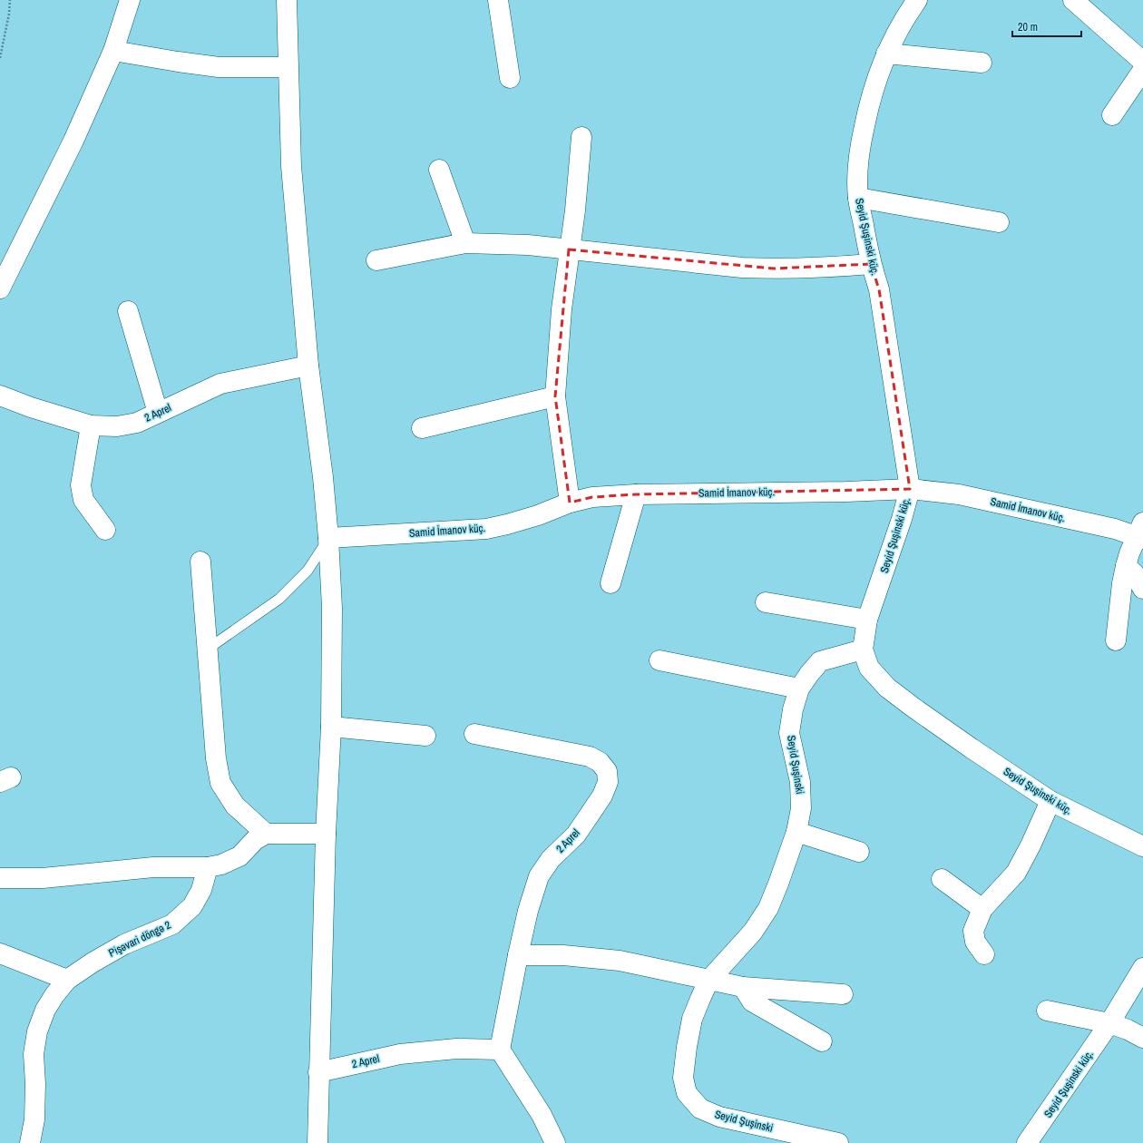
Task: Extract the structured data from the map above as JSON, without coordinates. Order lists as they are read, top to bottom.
{
  "streets": {
    "street": [
      "Seyid Şuşinski küç.",
      "2 Aprel",
      "Samid İmanov küç.",
      "Seyid Şuşinski",
      "Pişəvari döngə 2"
    ]
  },
  "crossings": [
    ["Seyid Şuşinski küç.", "Samid İmanov küç."],
    ["Seyid Şuşinski küç.", "Seyid Şuşinski"]
  ],
  "scale_bar": "20 m"
}
